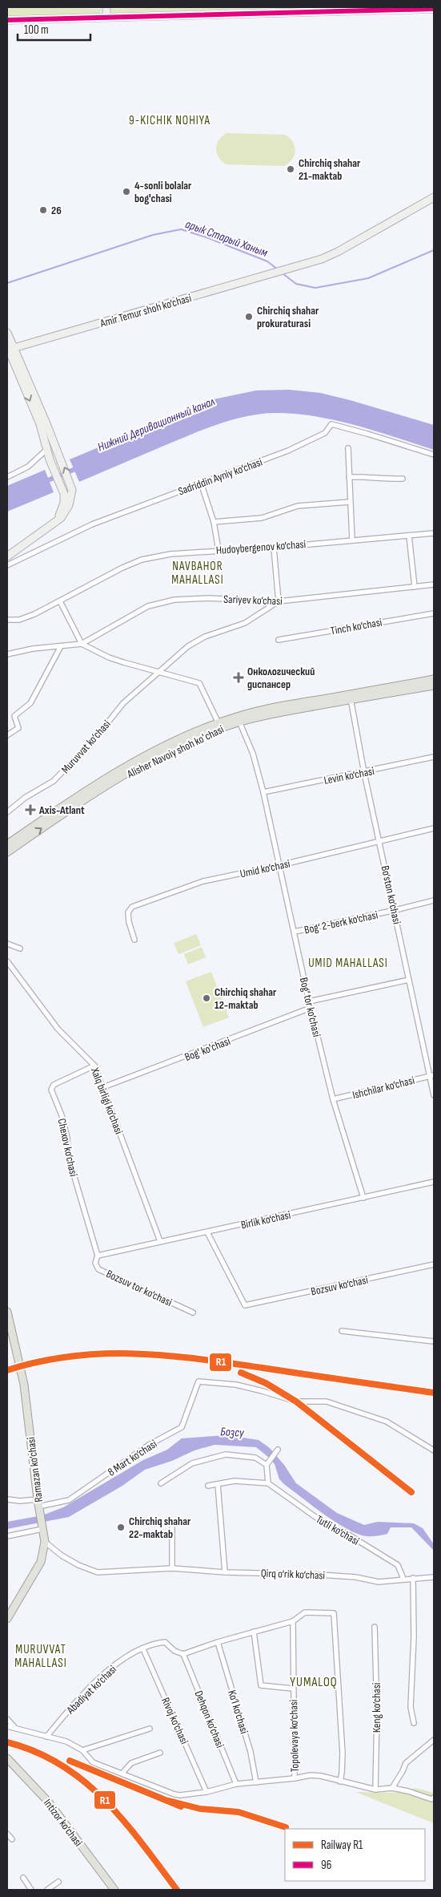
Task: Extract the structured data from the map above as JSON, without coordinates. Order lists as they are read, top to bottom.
{
  "streets": {
    "main road": [
      "Amir Temur shoh ko‘chasi",
      "Alisher Navoiy shoh koʻchasi",
      "Ramazan ko‘chasi",
      "Intizor ko‘chasi"
    ],
    "street": [
      "Sadriddin Ayniy ko‘chasi",
      "Hudoybergenov ko‘chasi",
      "Sariyev ko‘chasi",
      "Tinch ko‘chasi",
      "Muruvvat ko‘chasi",
      "Levin ko‘chasi",
      "Umid ko‘chasi",
      "Bo‘ston ko‘chasi",
      "Bog‘ 2-berk ko‘chasi",
      "Bog‘ tor ko‘chasi",
      "Bog' ko'chasi",
      "Ishchilar ko‘chasi",
      "Xalq birligi ko‘chasi",
      "Chexov ko‘chasi",
      "Birlik ko‘chasi",
      "Bozsuv ko‘chasi",
      "Bozsuv tor ko‘chasi",
      "8 Mart ko‘chasi",
      "Tutli ko‘chasi",
      "Qirq o‘rik ko‘chasi",
      "Abadiyat ko‘chasi",
      "Keng ko‘chasi",
      "Ko‘l ko‘chasi",
      "Dehqon ko‘chasi",
      "Rivoj ko‘chasi",
      "Topolevaya ko‘chasi"
    ]
  },
  "crossings": [
    ["Sariyev ko‘chasi", "Muruvvat ko‘chasi"],
    ["Alisher Navoiy shoh koʻchasi", "Bo‘ston ko‘chasi"],
    ["Alisher Navoiy shoh koʻchasi", "Bog‘ tor ko‘chasi"],
    ["Levin ko‘chasi", "Bo‘ston ko‘chasi"],
    ["Levin ko‘chasi", "Bog‘ tor ko‘chasi"],
    ["Umid ko‘chasi", "Bo‘ston ko‘chasi"],
    ["Umid ko‘chasi", "Bog‘ tor ko‘chasi"],
    ["Bo‘ston ko‘chasi", "Bog‘ 2-berk ko‘chasi"],
    ["Bo‘ston ko‘chasi", "Ishchilar ko‘chasi"],
    ["Bog‘ 2-berk ko‘chasi", "Bog‘ tor ko‘chasi"],
    ["Bog‘ tor ko‘chasi", "Bog' ko'chasi"],
    ["Bog‘ tor ko‘chasi", "Ishchilar ko‘chasi"],
    ["Bog‘ tor ko‘chasi", "Birlik ko‘chasi"],
    ["Bog' ko'chasi", "Xalq birligi ko‘chasi"],
    ["Xalq birligi ko‘chasi", "Chexov ko‘chasi"],
    ["Xalq birligi ko‘chasi", "Birlik ko‘chasi"],
    ["Chexov ko‘chasi", "Birlik ko‘chasi"],
    ["Chexov ko‘chasi", "Bozsuv tor ko‘chasi"],
    ["Birlik ko‘chasi", "Bozsuv ko‘chasi"],
    ["Birlik ko‘chasi", "Bozsuv tor ko‘chasi"],
    ["8 Mart ko‘chasi", "Ramazan ko‘chasi"],
    ["Ramazan ko‘chasi", "Qirq o‘rik ko‘chasi"],
    ["Tutli ko‘chasi", "Qirq o‘rik ko‘chasi"],
    ["Abadiyat ko‘chasi", "Dehqon ko‘chasi"],
    ["Abadiyat ko‘chasi", "Rivoj ko‘chasi"]
  ],
  "districts": [
    "9-KICHIK NOHIYA",
    "NAVBAHOR MAHALLASI",
    "UMID MAHALLASI",
    "MURUVVAT MAHALLASI",
    "YUMALOQ"
  ],
  "water": ["арык Старый Ханым", "Нижний Деривационный канал", "Бозсу"],
  "places": {
    "other": [
      "Chirchiq shahar 21-maktab",
      "4-sonli bolalar bog'chasi",
      "26",
      "Chirchiq shahar prokuraturasi",
      "Chirchiq shahar 12-maktab",
      "Chirchiq shahar 22-maktab"
    ],
    "health": ["Онкологический диспансер", "Axis-Atlant"]
  },
  "lines": ["transit line 96", "rail line R1"],
  "legend": ["Railway R1", "96"],
  "scale_bar": "100 m"
}
